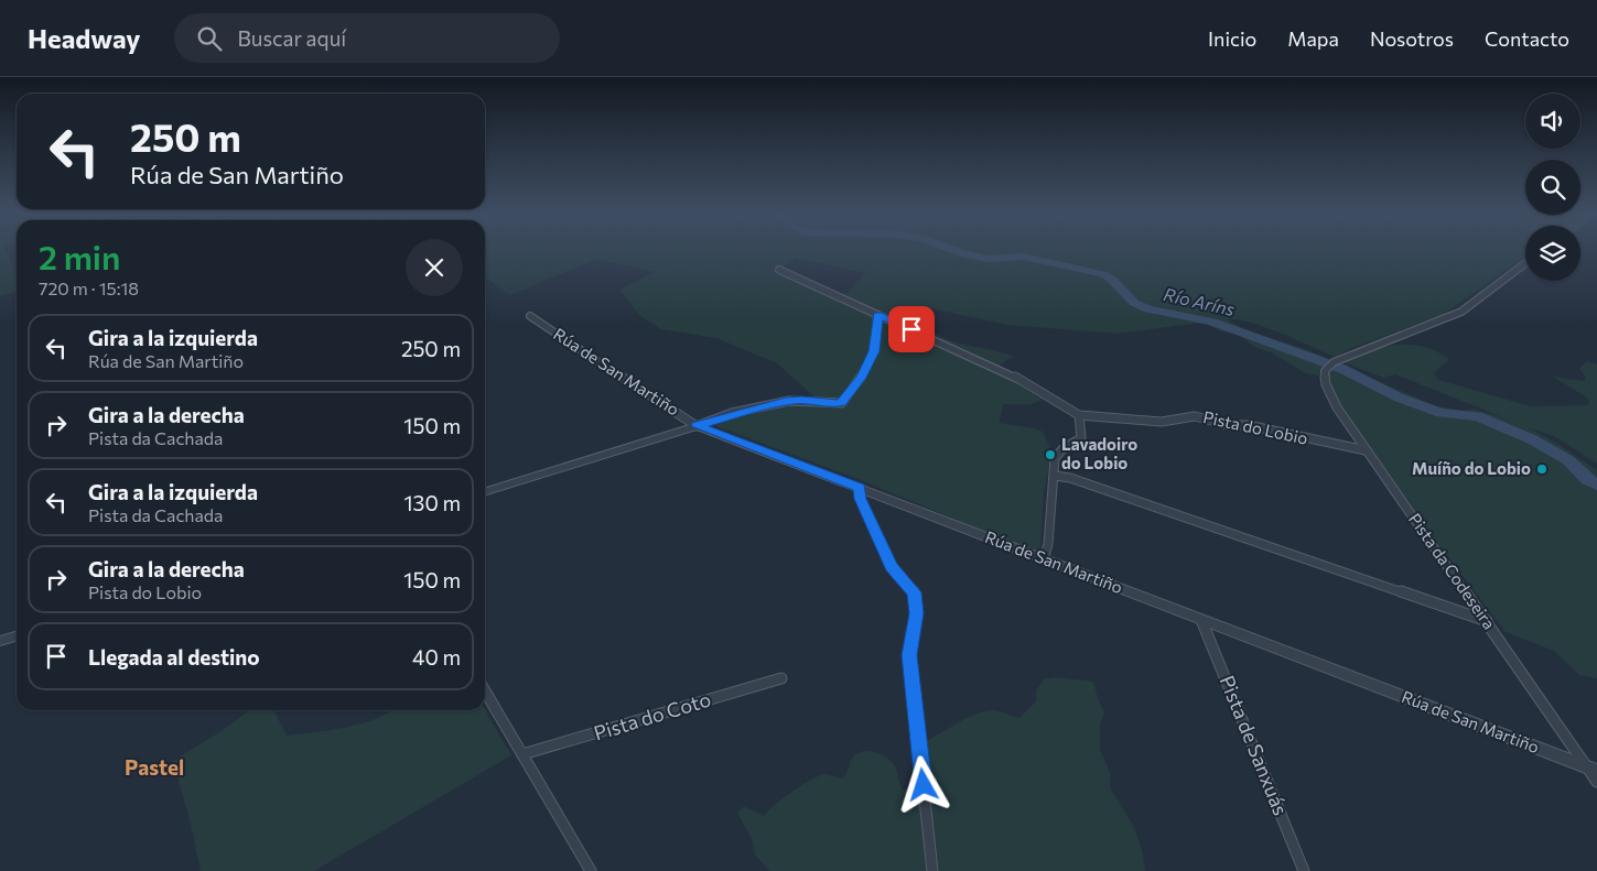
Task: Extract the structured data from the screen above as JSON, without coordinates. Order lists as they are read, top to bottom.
{
  "streets": {
    "street": [
      "Rúa de San Martiño",
      "Pista do Lobio",
      "Pista da Codeseira",
      "Pista do Coto",
      "Pista de Sanxuás"
    ]
  },
  "crossings": [
    ["Rúa de San Martiño", "Pista da Codeseira"],
    ["Rúa de San Martiño", "Pista de Sanxuás"],
    ["Pista do Lobio", "Pista da Codeseira"]
  ],
  "districts": ["Pastel"],
  "water": ["Río Aríns"],
  "places": ["Lavadoiro do Lobio", "Muíño do Lobio"],
  "page": {
    "header": "Headway",
    "search": "Buscar aquí",
    "nav": [
      "Inicio",
      "Mapa",
      "Nosotros",
      "Contacto"
    ],
    "turn": ["250 m", "Rúa de San Martiño"],
    "heading": ["2 min", "720 m · 15:18"],
    "list": [
      {
        "name": "Gira a la izquierda",
        "note": "Rúa de San Martiño",
        "value": "250 m"
      },
      {
        "name": "Gira a la derecha",
        "note": "Pista da Cachada",
        "value": "150 m"
      },
      {
        "name": "Gira a la izquierda",
        "note": "Pista da Cachada",
        "value": "130 m"
      },
      {
        "name": "Gira a la derecha",
        "note": "Pista do Lobio",
        "value": "150 m"
      },
      {
        "name": "Llegada al destino",
        "value": "40 m"
      }
    ]
  }
}
